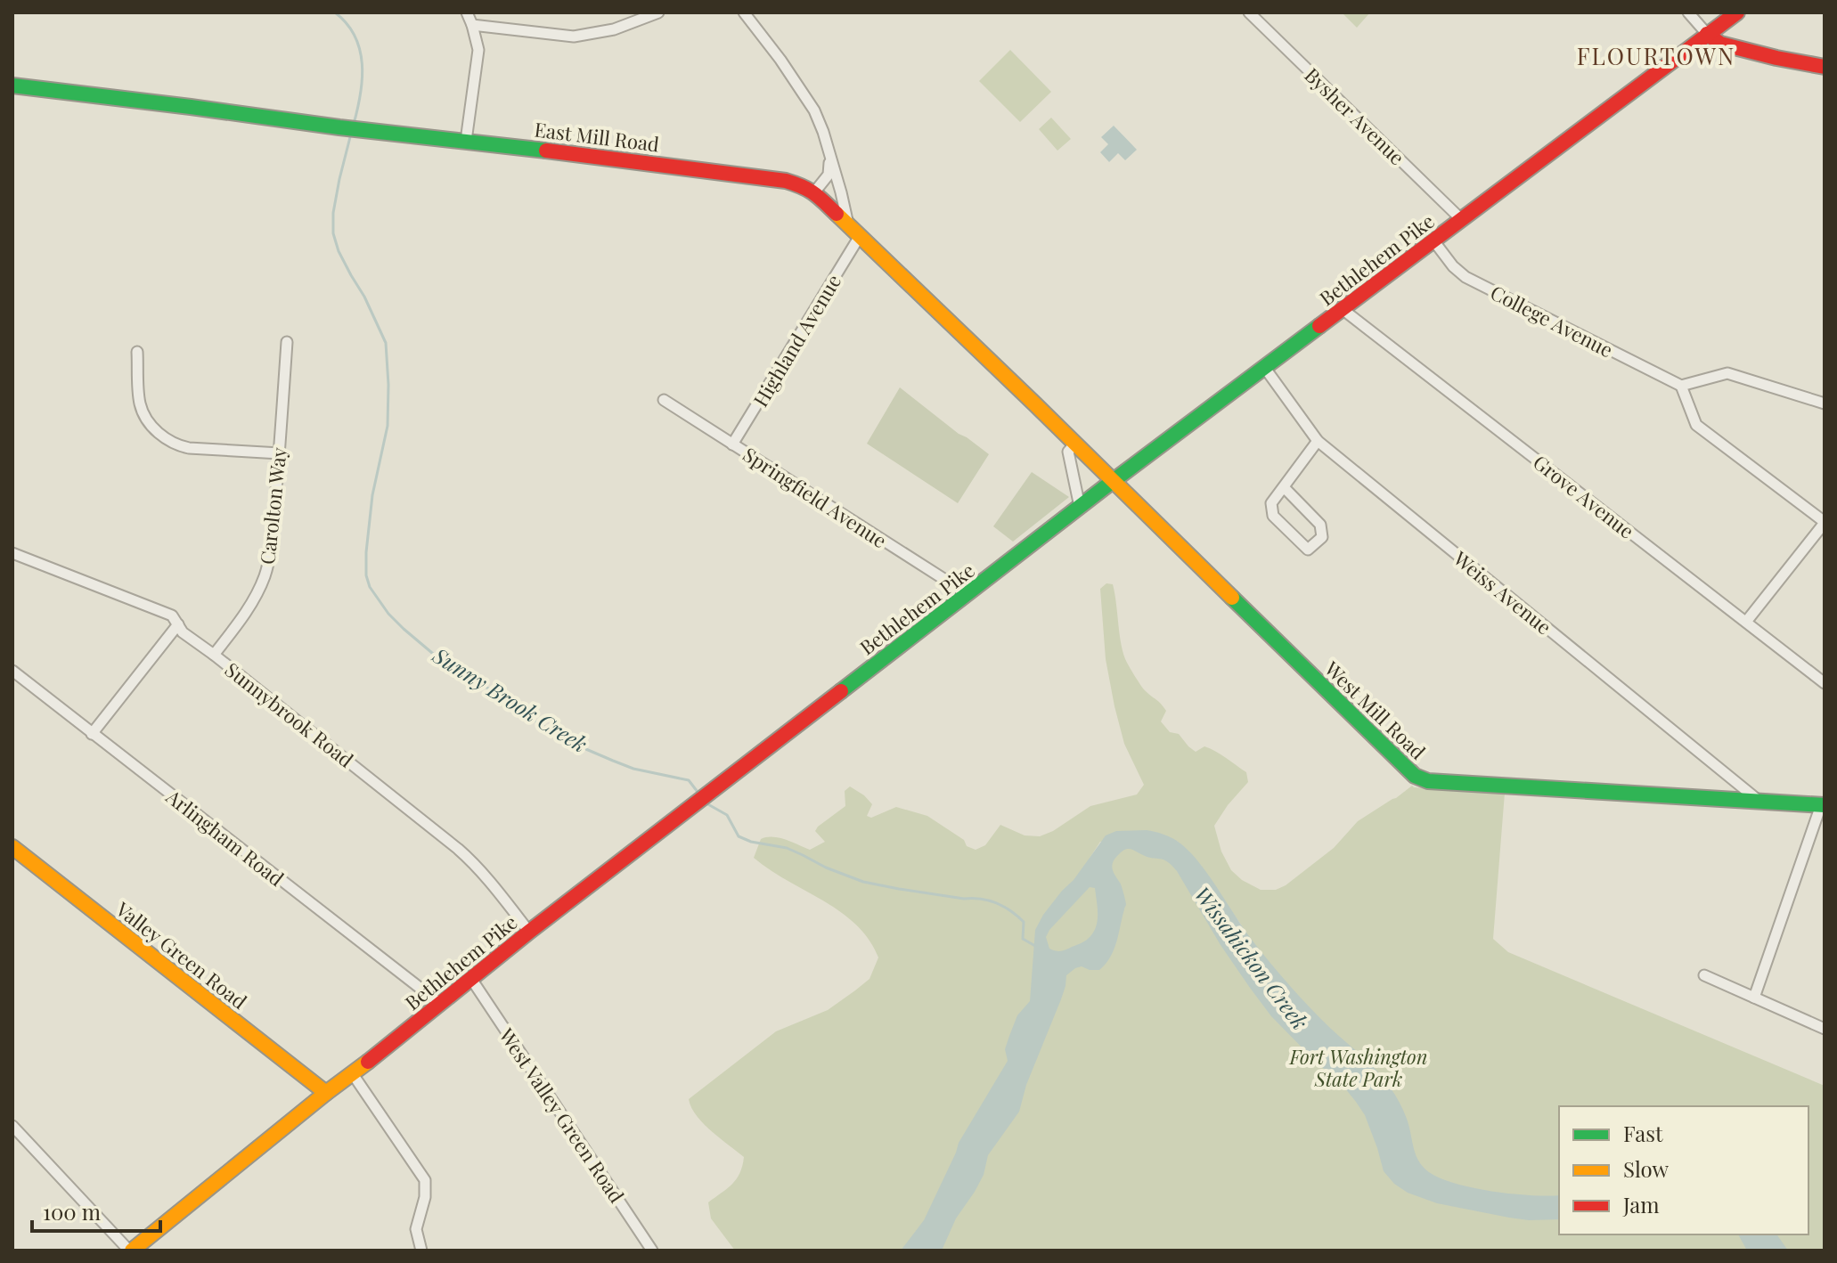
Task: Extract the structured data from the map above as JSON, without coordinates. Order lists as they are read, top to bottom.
{
  "streets": {
    "street": [
      "Bysher Avenue",
      "East Mill Road",
      "Bethlehem Pike",
      "College Avenue",
      "Highland Avenue",
      "Grove Avenue",
      "Springfield Avenue",
      "Carolton Way",
      "Weiss Avenue",
      "West Mill Road",
      "Sunnybrook Road",
      "Arlingham Road",
      "Valley Green Road",
      "West Valley Green Road"
    ]
  },
  "crossings": [
    ["Bysher Avenue", "Bethlehem Pike"],
    ["East Mill Road", "Highland Avenue"],
    ["East Mill Road", "West Mill Road"],
    ["Bethlehem Pike", "College Avenue"],
    ["Bethlehem Pike", "Grove Avenue"],
    ["Bethlehem Pike", "Springfield Avenue"],
    ["Bethlehem Pike", "Weiss Avenue"],
    ["Bethlehem Pike", "West Mill Road"],
    ["Bethlehem Pike", "Sunnybrook Road"],
    ["Bethlehem Pike", "Arlingham Road"],
    ["Bethlehem Pike", "Valley Green Road"],
    ["Bethlehem Pike", "West Valley Green Road"],
    ["Highland Avenue", "Springfield Avenue"],
    ["Carolton Way", "Sunnybrook Road"],
    ["Weiss Avenue", "West Mill Road"]
  ],
  "districts": ["FLOURTOWN"],
  "water": ["Sunny Brook Creek", "Wissahickon Creek"],
  "parks": ["Fort Washington State Park"],
  "legend": ["Fast", "Slow", "Jam"],
  "scale_bar": "100 m"
}
